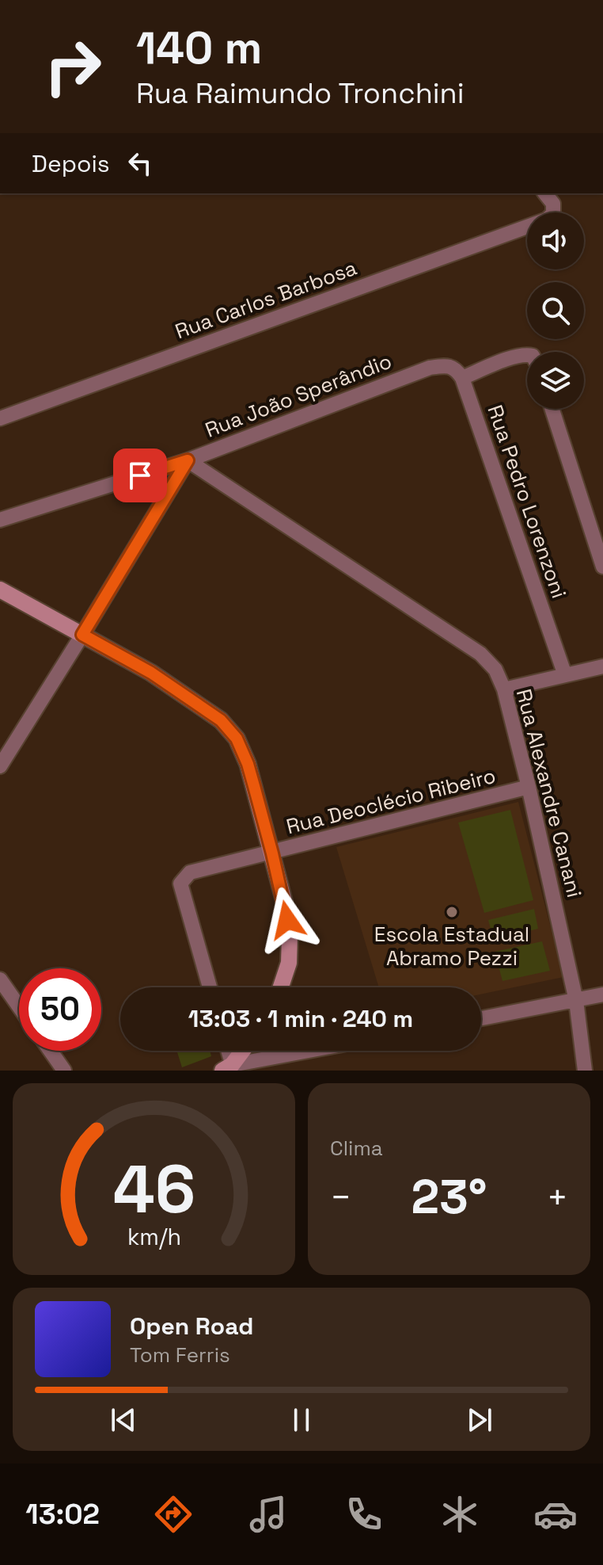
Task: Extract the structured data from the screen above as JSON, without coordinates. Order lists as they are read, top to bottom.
{
  "streets": {
    "street": [
      "Rua Carlos Barbosa",
      "Rua João Sperândio",
      "Rua Pedro Lorenzoni",
      "Rua Alexandre Canani",
      "Rua Deoclécio Ribeiro"
    ]
  },
  "crossings": [
    ["Rua João Sperândio", "Rua Pedro Lorenzoni"],
    ["Rua João Sperândio", "Rua Alexandre Canani"],
    ["Rua Alexandre Canani", "Rua Deoclécio Ribeiro"]
  ],
  "places": ["Escola Estadual Abramo Pezzi"],
  "page": {
    "turn": ["140 m", "Rua Raimundo Tronchini"],
    "then": "Depois",
    "limit": "50",
    "trip": "13:03 · 1 min · 240 m",
    "tile": "Clima",
    "heat": ["−", "23°", "+"],
    "song": ["Open Road", "Tom Ferris"],
    "tabs": "13:02",
    "gauge": ["46", "km/h"]
  }
}
